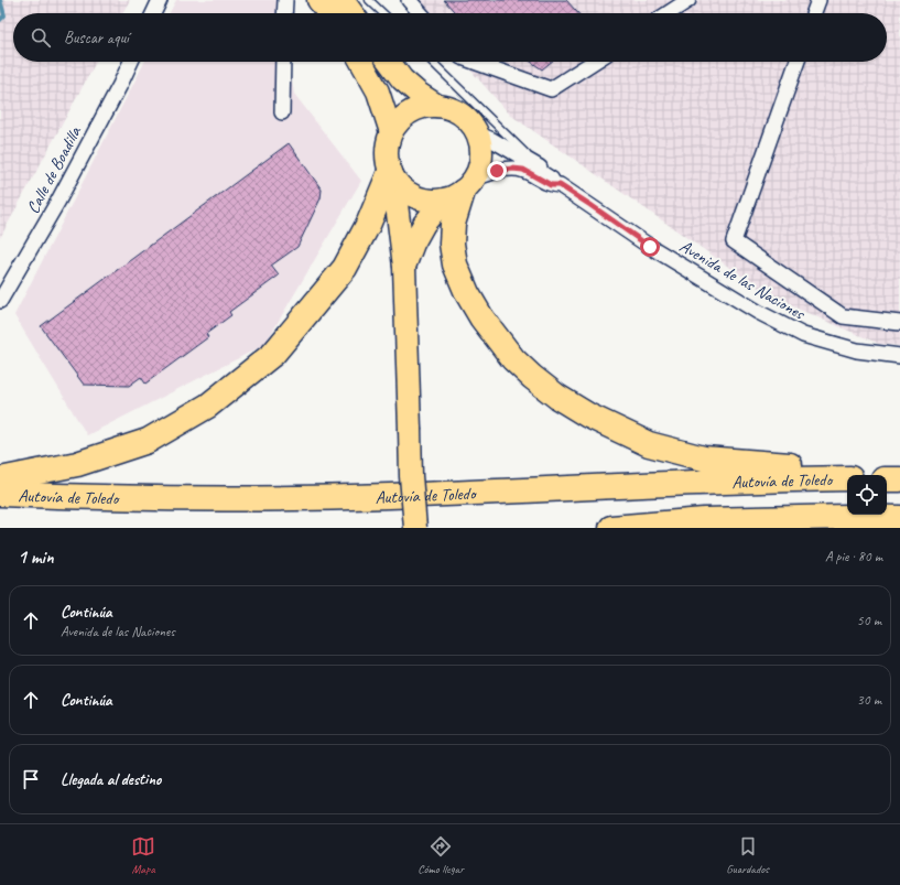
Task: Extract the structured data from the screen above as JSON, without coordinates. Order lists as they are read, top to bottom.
{
  "streets": {
    "highway": ["Autovía de Toledo"],
    "street": ["Calle de Boadilla", "Avenida de las Naciones"]
  },
  "page": {
    "search": "Buscar aquí",
    "heading": ["1 min", "A pie · 80 m"],
    "list": [
      ["Continúa", "Avenida de las Naciones", "50 m"],
      ["Continúa", "30 m"],
      "Llegada al destino"
    ],
    "nav": ["Mapa", "Cómo llegar", "Guardados"]
  }
}
